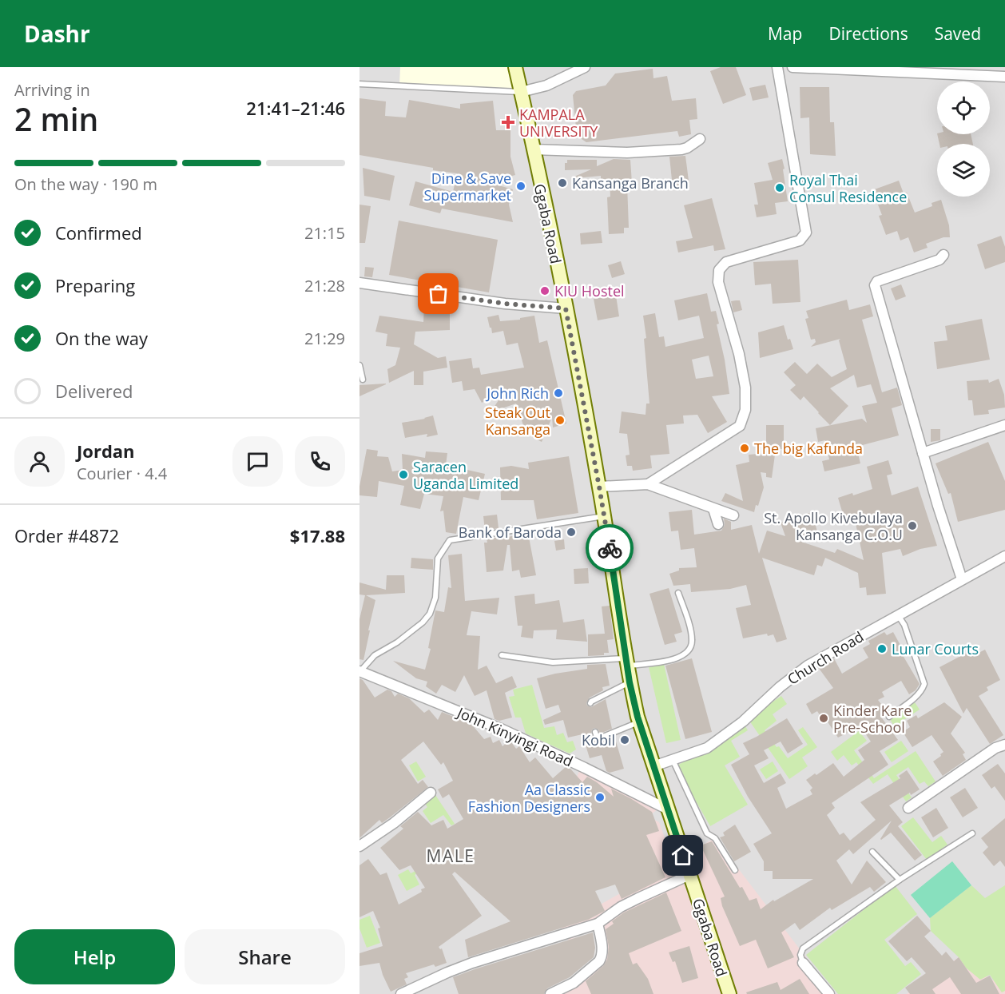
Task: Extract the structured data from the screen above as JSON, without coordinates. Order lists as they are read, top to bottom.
{
  "streets": {
    "main road": ["Ggaba Road"],
    "street": ["Church Road", "John Kinyingi Road"]
  },
  "crossings": [
    ["Ggaba Road", "Church Road"],
    ["Ggaba Road", "John Kinyingi Road"]
  ],
  "districts": ["MALE"],
  "places": {
    "health": ["KAMPALA UNIVERSITY"],
    "other": [
      "Kansanga Branch",
      "Dine & Save Supermarket",
      "Royal Thai Consul Residence",
      "KIU Hostel",
      "John Rich",
      "Steak Out Kansanga",
      "The big Kafunda",
      "Saracen Uganda Limited",
      "St. Apollo Kivebulaya Kansanga C.O.U",
      "Bank of Baroda",
      "Lunar Courts",
      "Kinder Kare Pre-School",
      "Kobil",
      "Aa Classic Fashion Designers"
    ]
  },
  "page": {
    "header": "Dashr",
    "nav": ["Map", "Directions", "Saved"],
    "heading": ["2 min", "Arriving in", "21:41–21:46"],
    "panel": [
      "Jordan",
      "Courier · 4.4",
      "Order #4872",
      "$17.88"
    ],
    "bar": "On the way · 190 m",
    "list": [
      ["Confirmed", "21:15"],
      ["Preparing", "21:28"],
      ["On the way", "21:29"],
      "Delivered"
    ],
    "buttons": ["Help", "Share"]
  }
}
